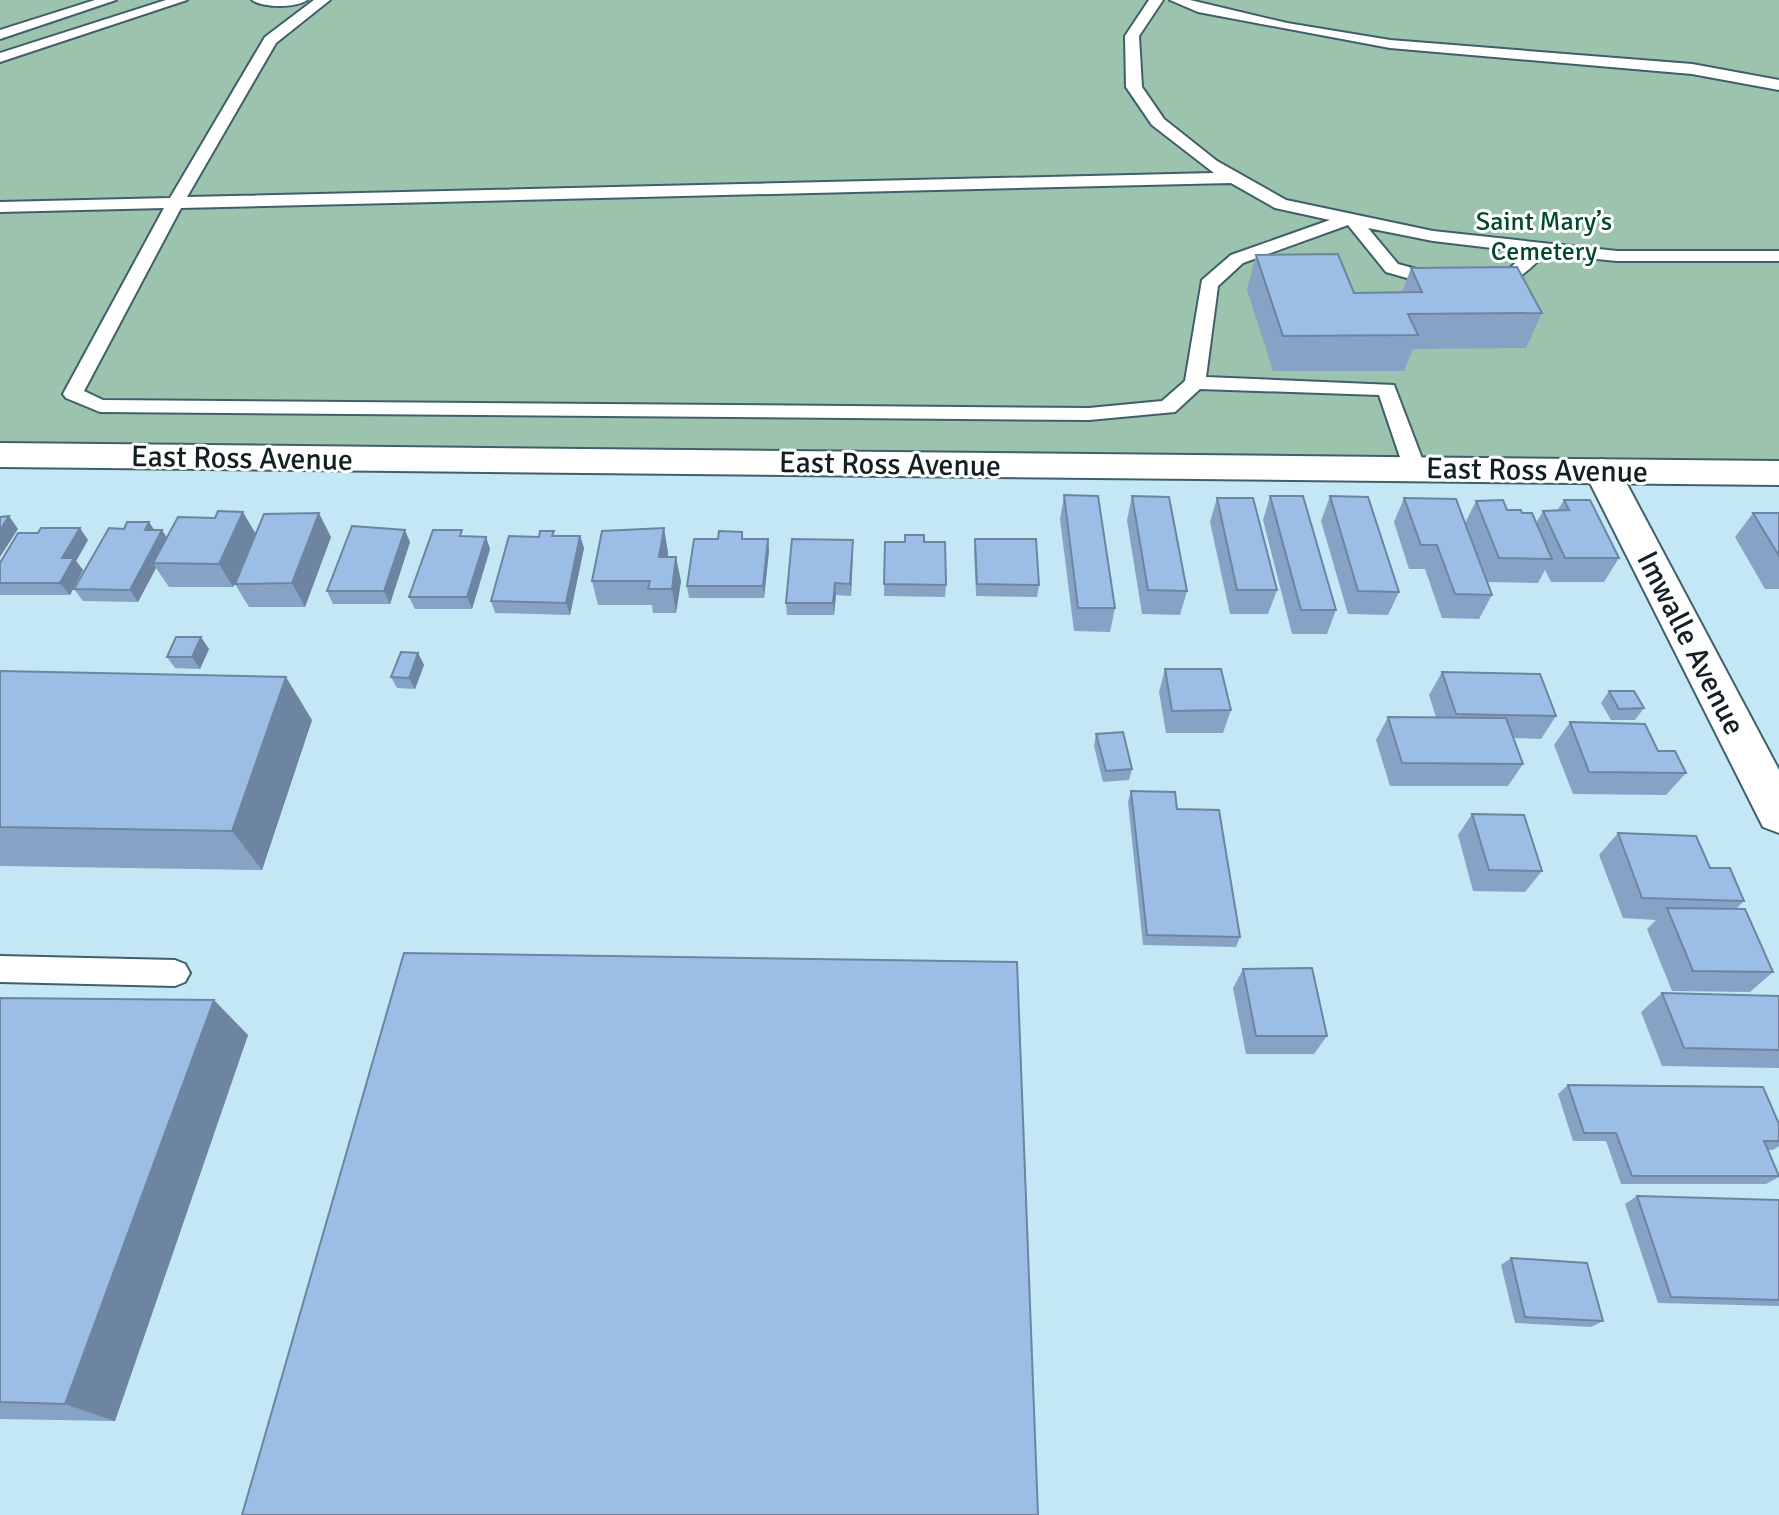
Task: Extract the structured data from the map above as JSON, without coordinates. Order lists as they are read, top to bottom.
{
  "streets": {
    "street": ["East Ross Avenue", "Imwalle Avenue"]
  },
  "crossings": [
    ["East Ross Avenue", "Imwalle Avenue"]
  ],
  "parks": ["Saint Mary’s Cemetery"]
}
